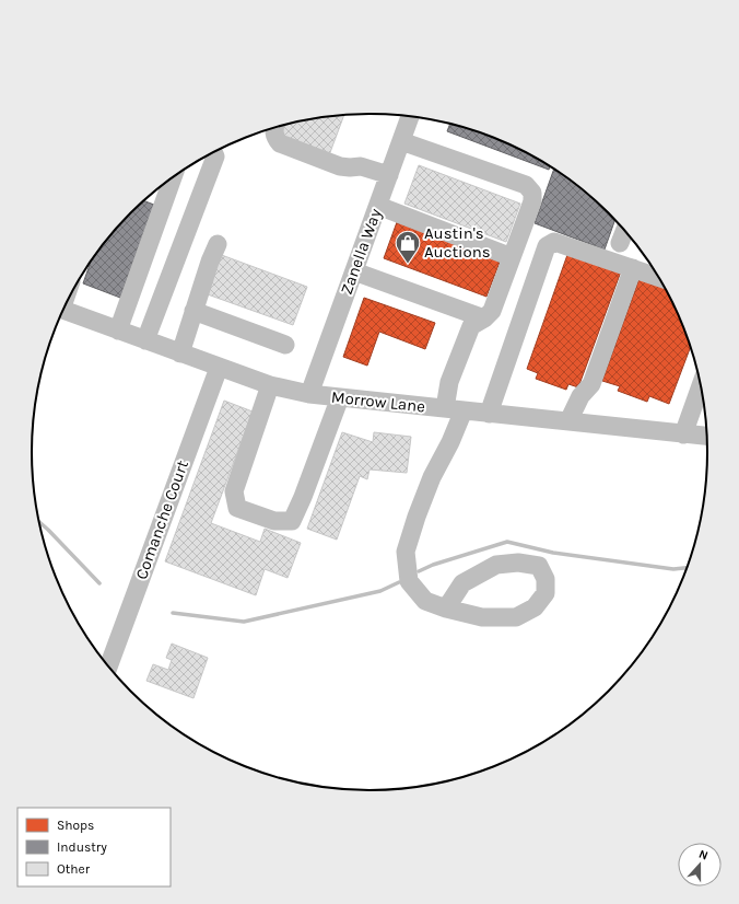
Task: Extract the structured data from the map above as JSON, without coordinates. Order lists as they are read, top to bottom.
{
  "streets": {
    "street": ["Zanella Way", "Morrow Lane", "Comanche Court"]
  },
  "crossings": [
    ["Zanella Way", "Morrow Lane"],
    ["Morrow Lane", "Comanche Court"]
  ],
  "places": {
    "shop": ["Austin's Auctions"]
  },
  "legend": ["Shops", "Industry", "Other"],
  "north": "top"
}
